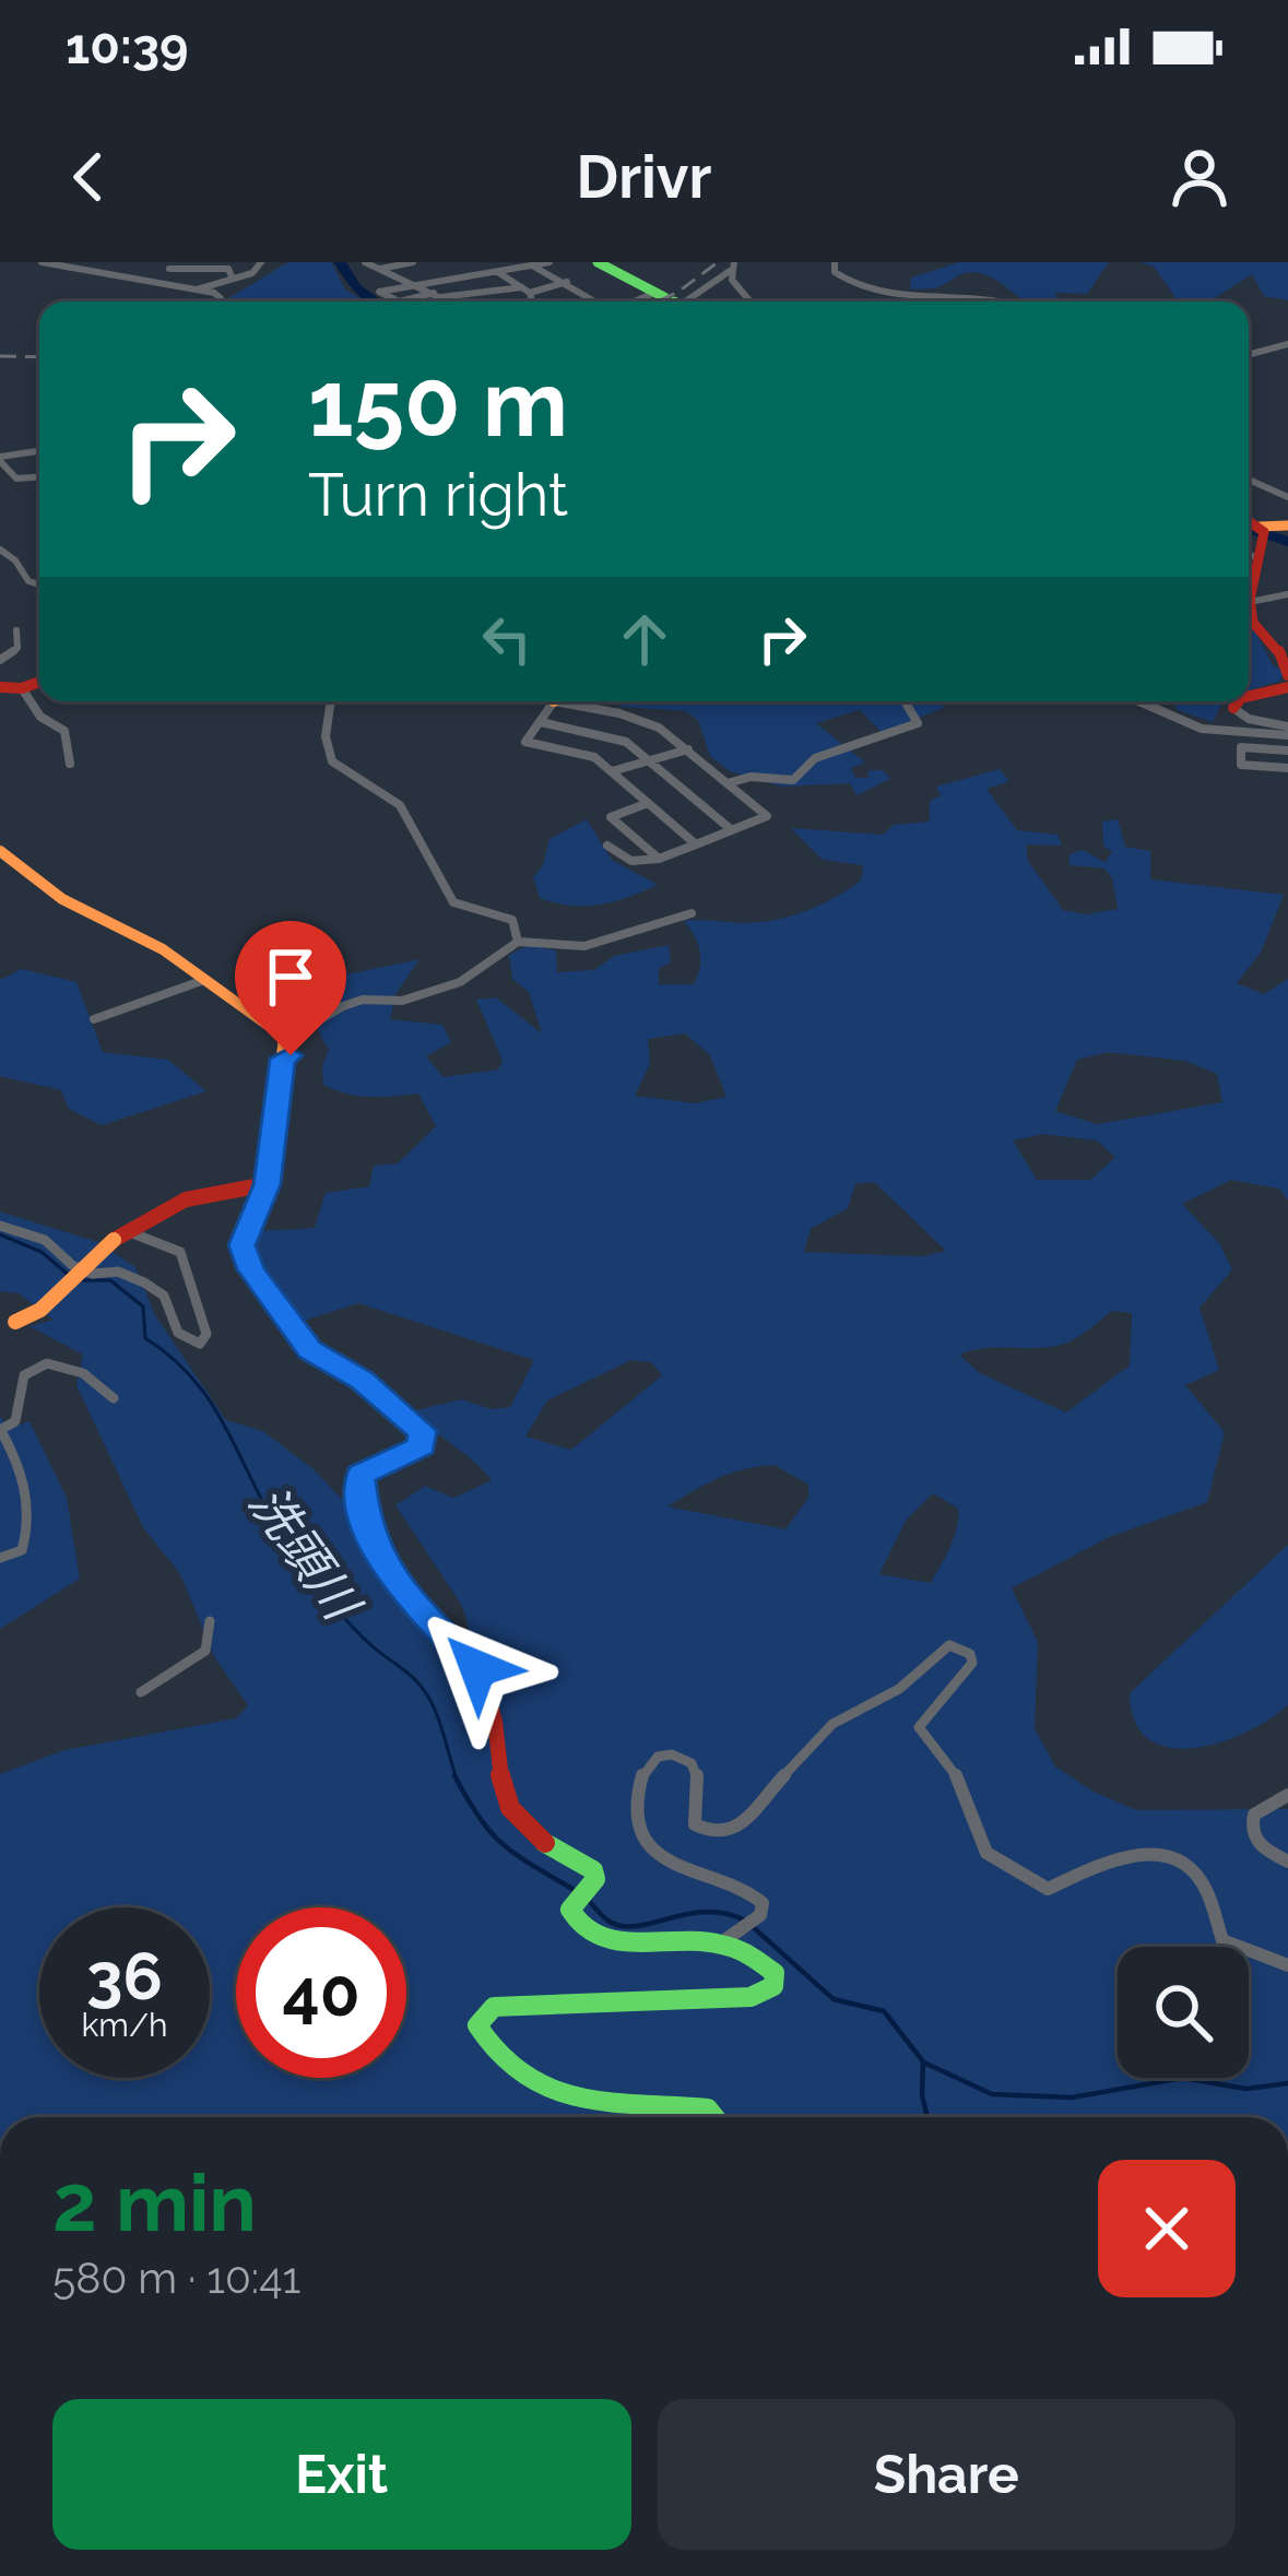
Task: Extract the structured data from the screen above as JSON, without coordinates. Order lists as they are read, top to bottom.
{
  "water": ["洗頭川"],
  "page": {
    "status": "10:39",
    "header": "Drivr",
    "turn": ["150 m", "Turn right"],
    "speed": "36 km/h",
    "limit": "40",
    "heading": ["2 min", "580 m · 10:41"],
    "buttons": ["Exit", "Share"]
  }
}
